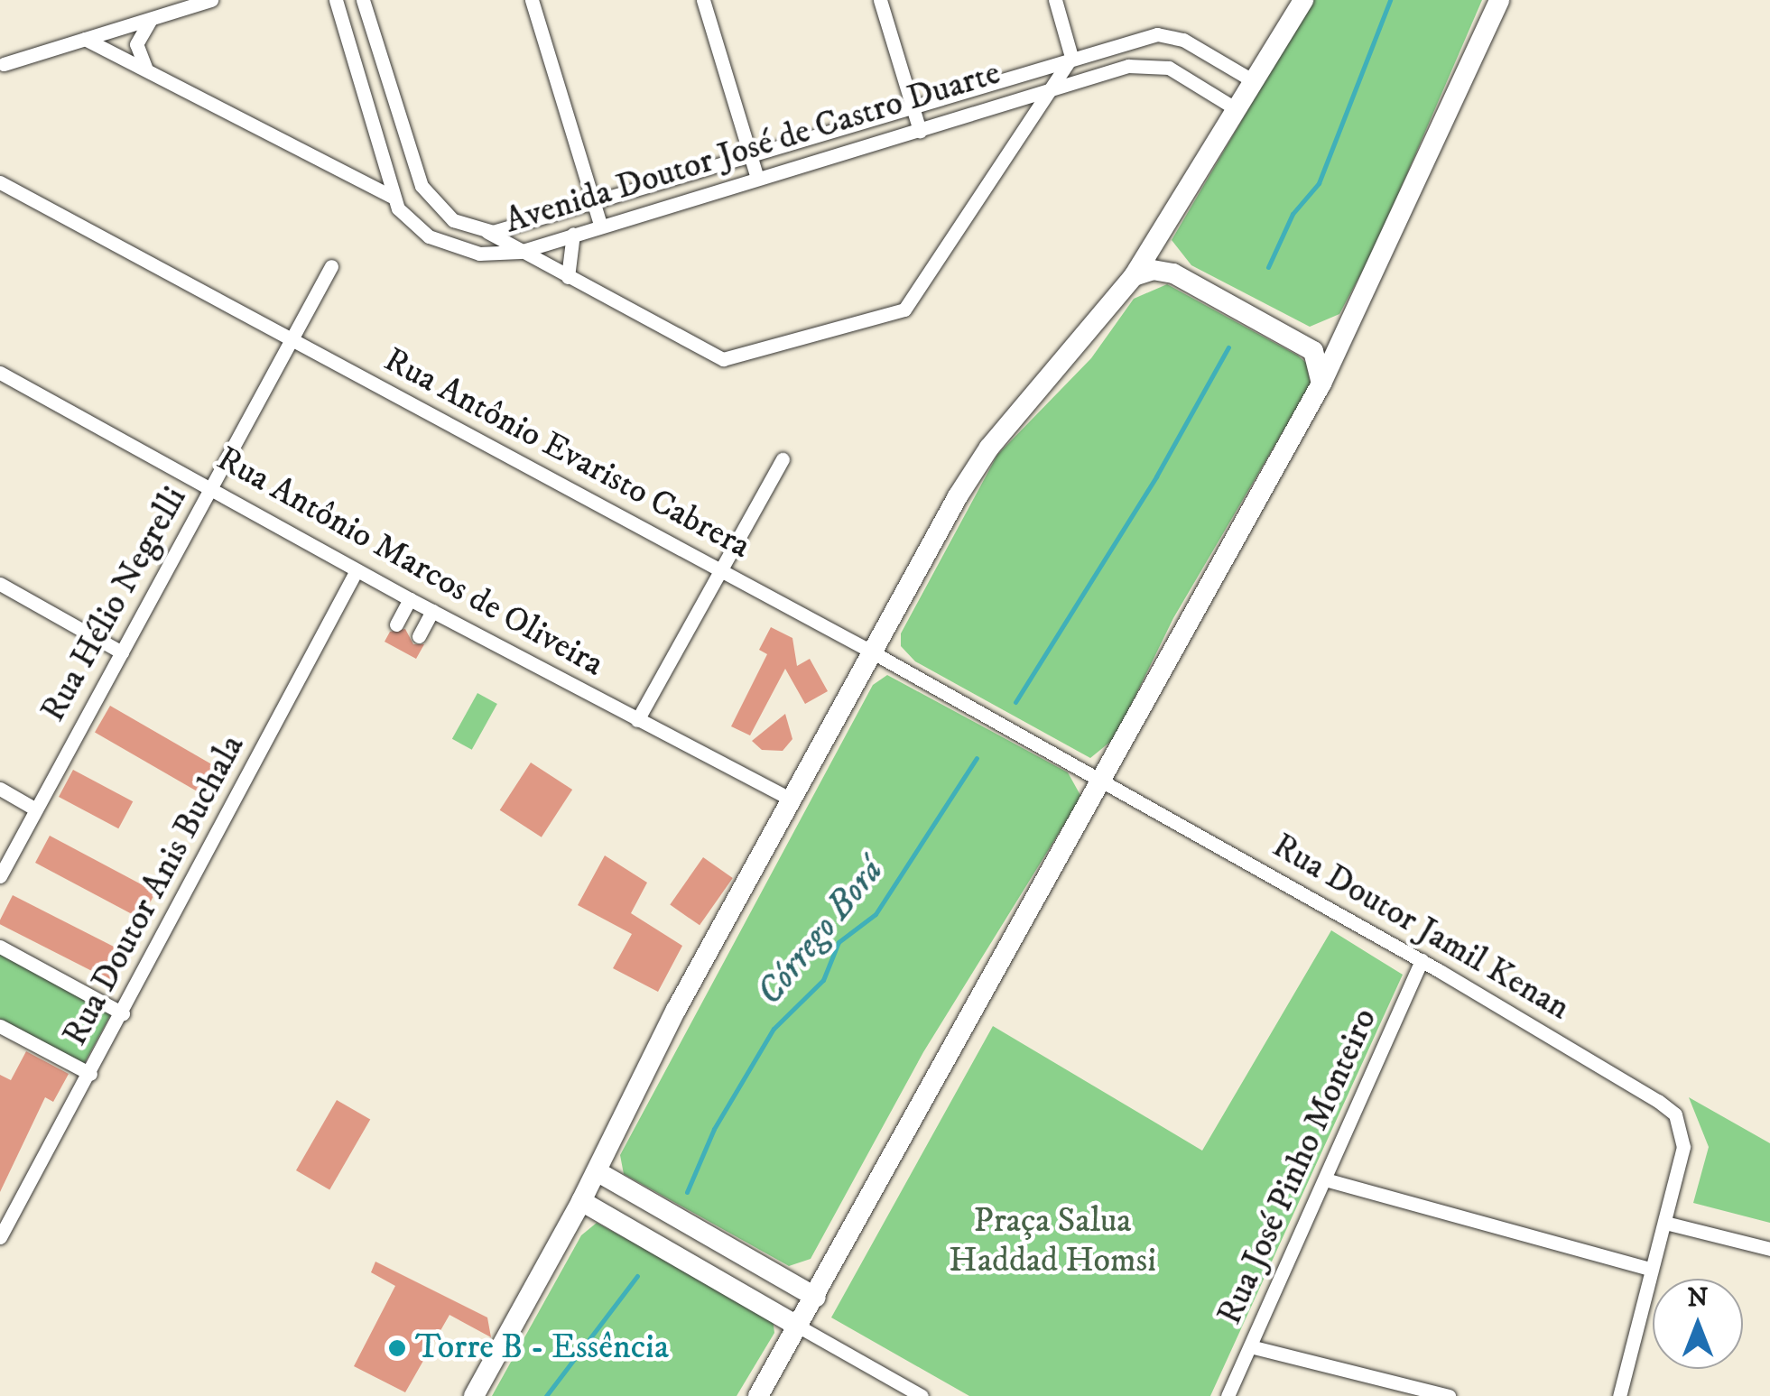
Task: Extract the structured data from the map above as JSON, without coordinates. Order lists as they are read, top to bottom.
{
  "streets": {
    "street": [
      "Avenida Doutor José de Castro Duarte",
      "Rua Antônio Evaristo Cabrera",
      "Rua Antônio Marcos de Oliveira",
      "Rua Hélio Negrelli",
      "Rua Doutor Anis Buchala",
      "Rua Doutor Jamil Kenan",
      "Rua José Pinho Monteiro"
    ]
  },
  "crossings": [
    ["Rua Antônio Evaristo Cabrera", "Rua Hélio Negrelli"],
    ["Rua Antônio Evaristo Cabrera", "Rua Doutor Jamil Kenan"],
    ["Rua Antônio Marcos de Oliveira", "Rua Hélio Negrelli"],
    ["Rua Antônio Marcos de Oliveira", "Rua Doutor Anis Buchala"],
    ["Rua Doutor Jamil Kenan", "Rua José Pinho Monteiro"]
  ],
  "water": ["Córrego Borá"],
  "parks": ["Praça Salua Haddad Homsi"],
  "places": ["Torre B - Essência"],
  "north": "top"
}
